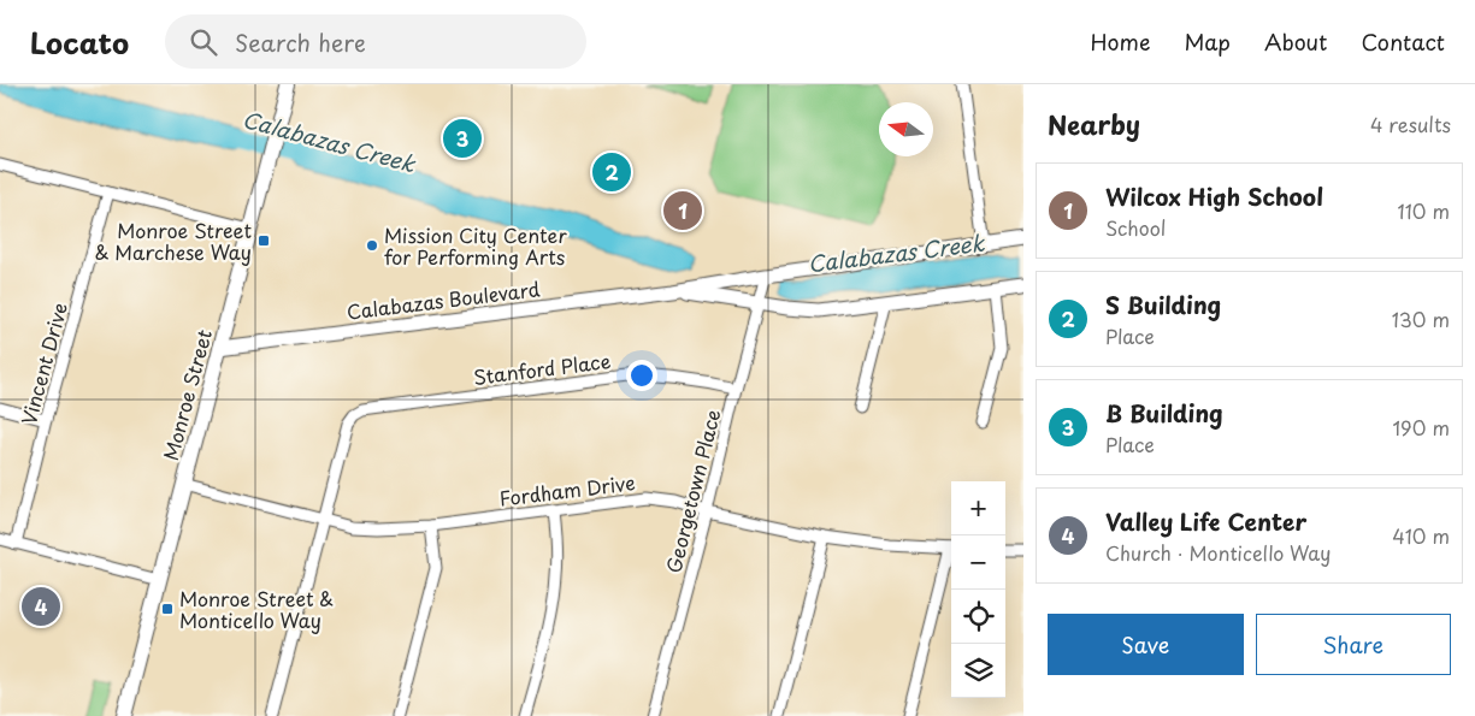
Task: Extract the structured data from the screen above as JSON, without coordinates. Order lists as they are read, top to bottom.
{
  "streets": {
    "main road": ["Monroe Street"],
    "street": [
      "Calabazas Boulevard",
      "Vincent Drive",
      "Stanford Place",
      "Fordham Drive",
      "Georgetown Place"
    ]
  },
  "crossings": [
    ["Calabazas Boulevard", "Monroe Street"],
    ["Calabazas Boulevard", "Georgetown Place"],
    ["Stanford Place", "Fordham Drive"],
    ["Stanford Place", "Georgetown Place"],
    ["Monroe Street", "Fordham Drive"],
    ["Fordham Drive", "Georgetown Place"]
  ],
  "water": ["Calabazas Creek"],
  "places": {
    "transit": ["Monroe Street & Marchese Way", "Monroe Street & Monticello Way"],
    "other": ["Mission City Center for Performing Arts"]
  },
  "north": "left",
  "page": {
    "header": "Locato",
    "search": "Search here",
    "nav": [
      "Home",
      "Map",
      "About",
      "Contact"
    ],
    "heading": ["Nearby", "4 results"],
    "pins": [
      "3",
      "2",
      "1",
      "4"
    ],
    "list": [
      {
        "mark": "1",
        "name": "Wilcox High School",
        "note": "School",
        "value": "110 m"
      },
      {
        "mark": "2",
        "name": "S Building",
        "note": "Place",
        "value": "130 m"
      },
      {
        "mark": "3",
        "name": "B Building",
        "note": "Place",
        "value": "190 m"
      },
      {
        "mark": "4",
        "name": "Valley Life Center",
        "note": "Church · Monticello Way",
        "value": "410 m"
      }
    ],
    "map_buttons": ["+", "−"],
    "buttons": ["Save", "Share"]
  }
}
